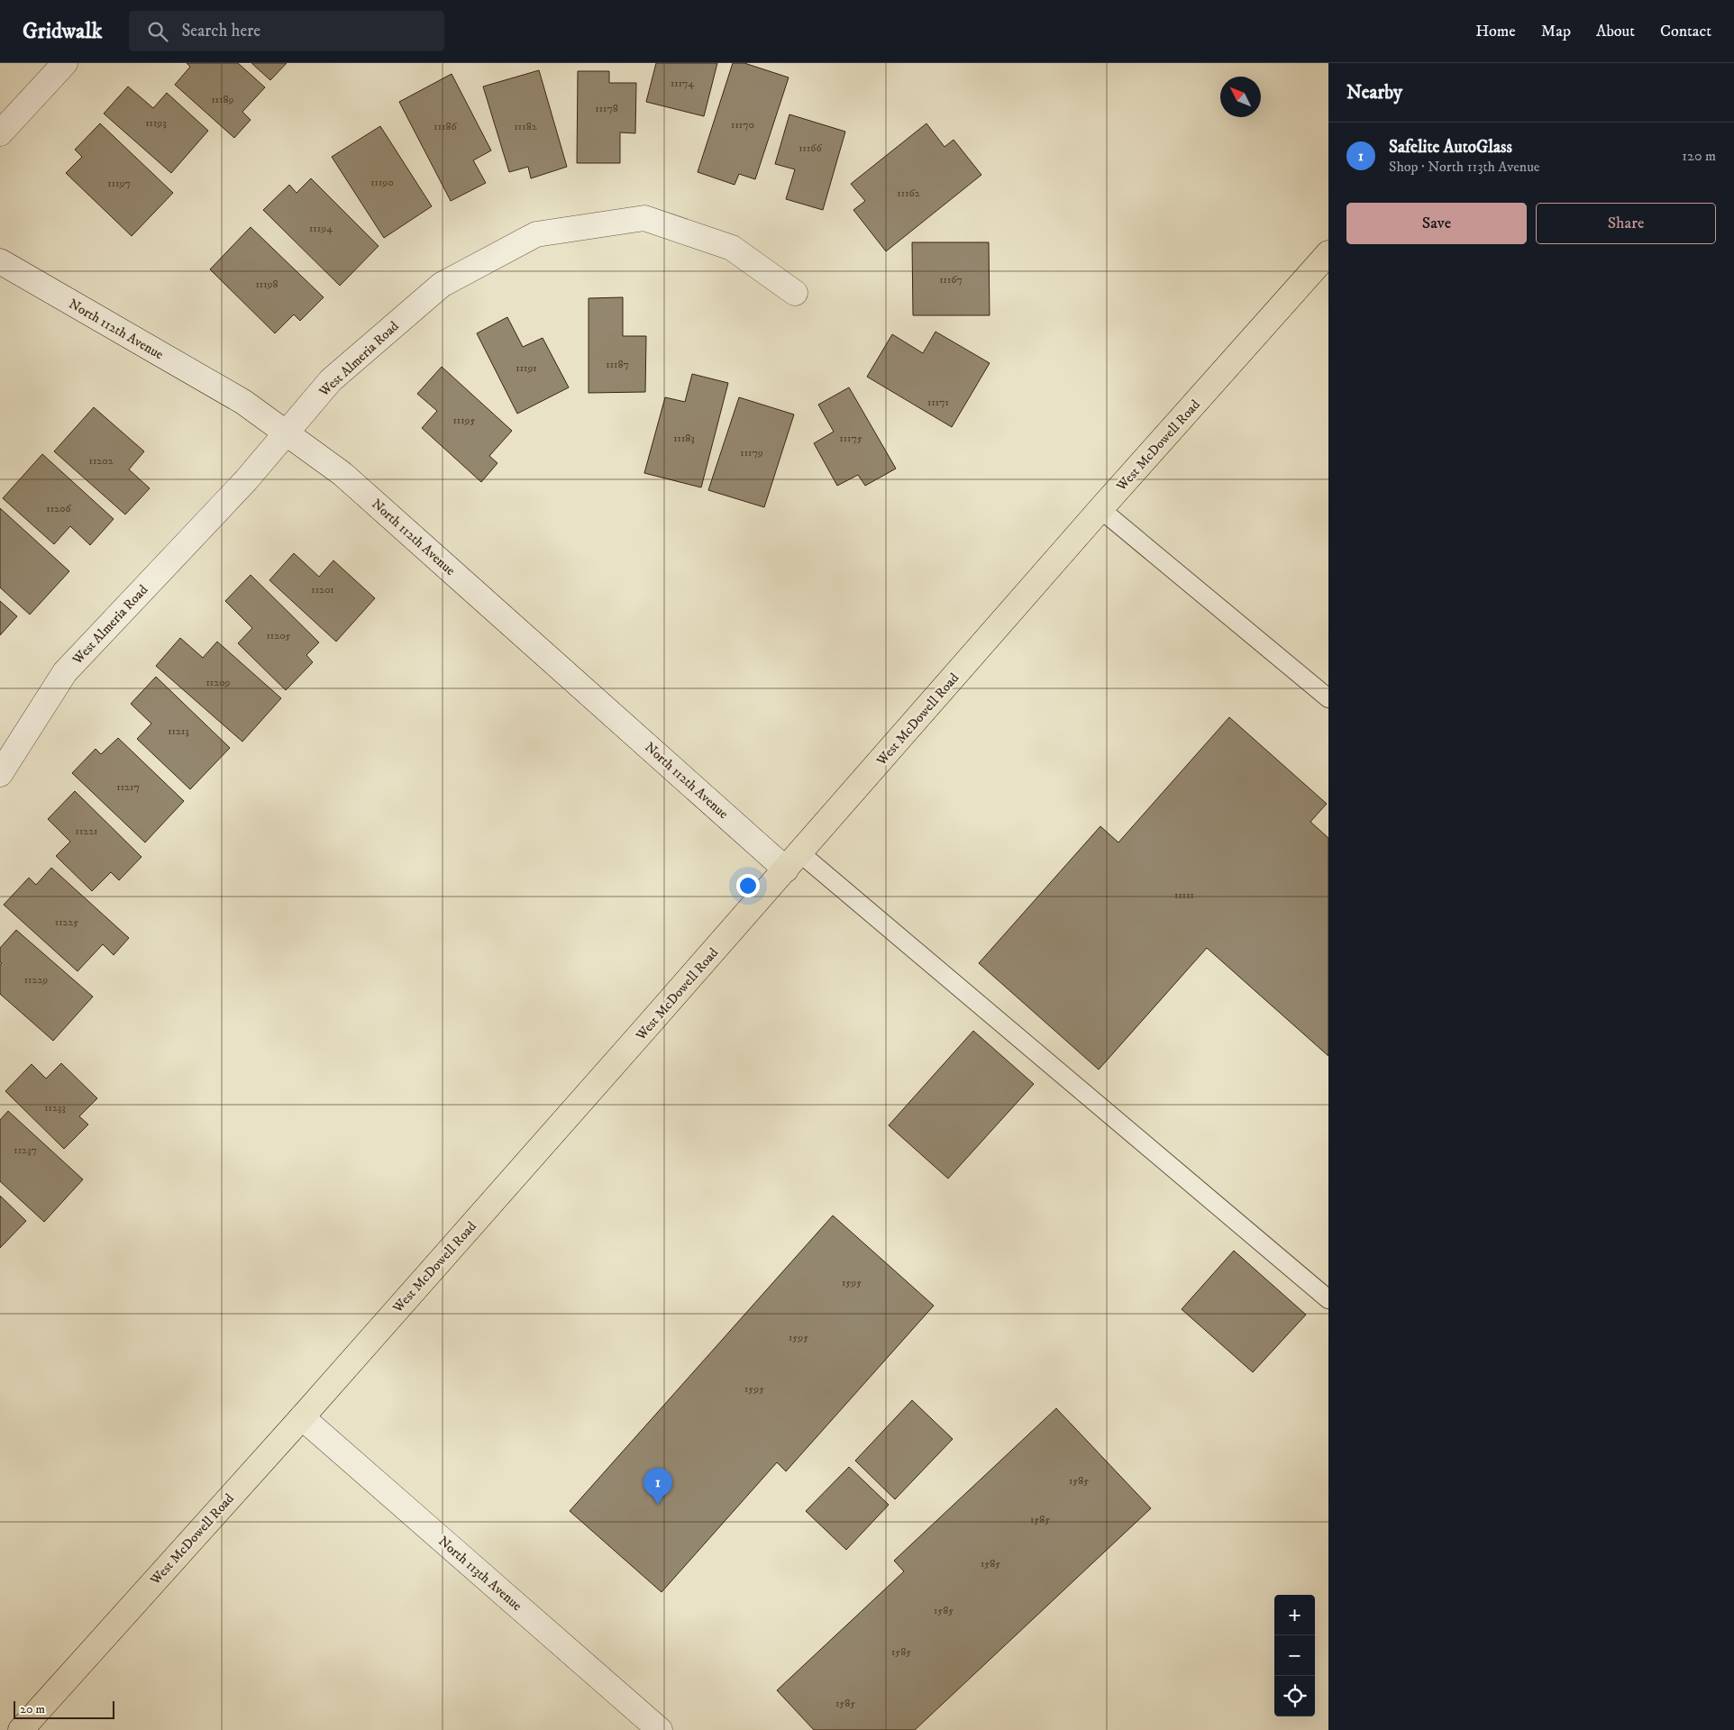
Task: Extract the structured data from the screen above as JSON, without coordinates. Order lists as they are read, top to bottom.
{
  "streets": {
    "main road": ["West McDowell Road"],
    "street": ["North 112th Avenue", "West Almeria Road", "North 113th Avenue"]
  },
  "crossings": [
    ["North 112th Avenue", "West Almeria Road"],
    ["North 112th Avenue", "West McDowell Road"],
    ["West McDowell Road", "North 113th Avenue"]
  ],
  "house_numbers": [
    "11174",
    "11189",
    "11178",
    "11193",
    "11170",
    "11186",
    "11182",
    "11166",
    "11190",
    "11197",
    "11162",
    "11194",
    "11167",
    "11198",
    "11187",
    "11191",
    "11171",
    "11195",
    "11183",
    "11175",
    "11179",
    "11202",
    "11206",
    "11201",
    "11205",
    "11209",
    "11213",
    "11217",
    "11221",
    "11111",
    "11225",
    "11229",
    "11233",
    "11237",
    "1595",
    "1595",
    "1595",
    "1585",
    "1585",
    "1585",
    "1585",
    "1585",
    "1585"
  ],
  "scale_bar": "20 m",
  "north": "top left",
  "page": {
    "header": "Gridwalk",
    "search": "Search here",
    "nav": [
      "Home",
      "Map",
      "About",
      "Contact"
    ],
    "heading": "Nearby",
    "list": [
      {
        "mark": "1",
        "name": "Safelite AutoGlass",
        "note": "Shop · North 113th Avenue",
        "value": "120 m"
      }
    ],
    "buttons": ["Save", "Share"],
    "pins": "1",
    "map_buttons": ["+", "−"],
    "scale": "20 m"
  }
}
